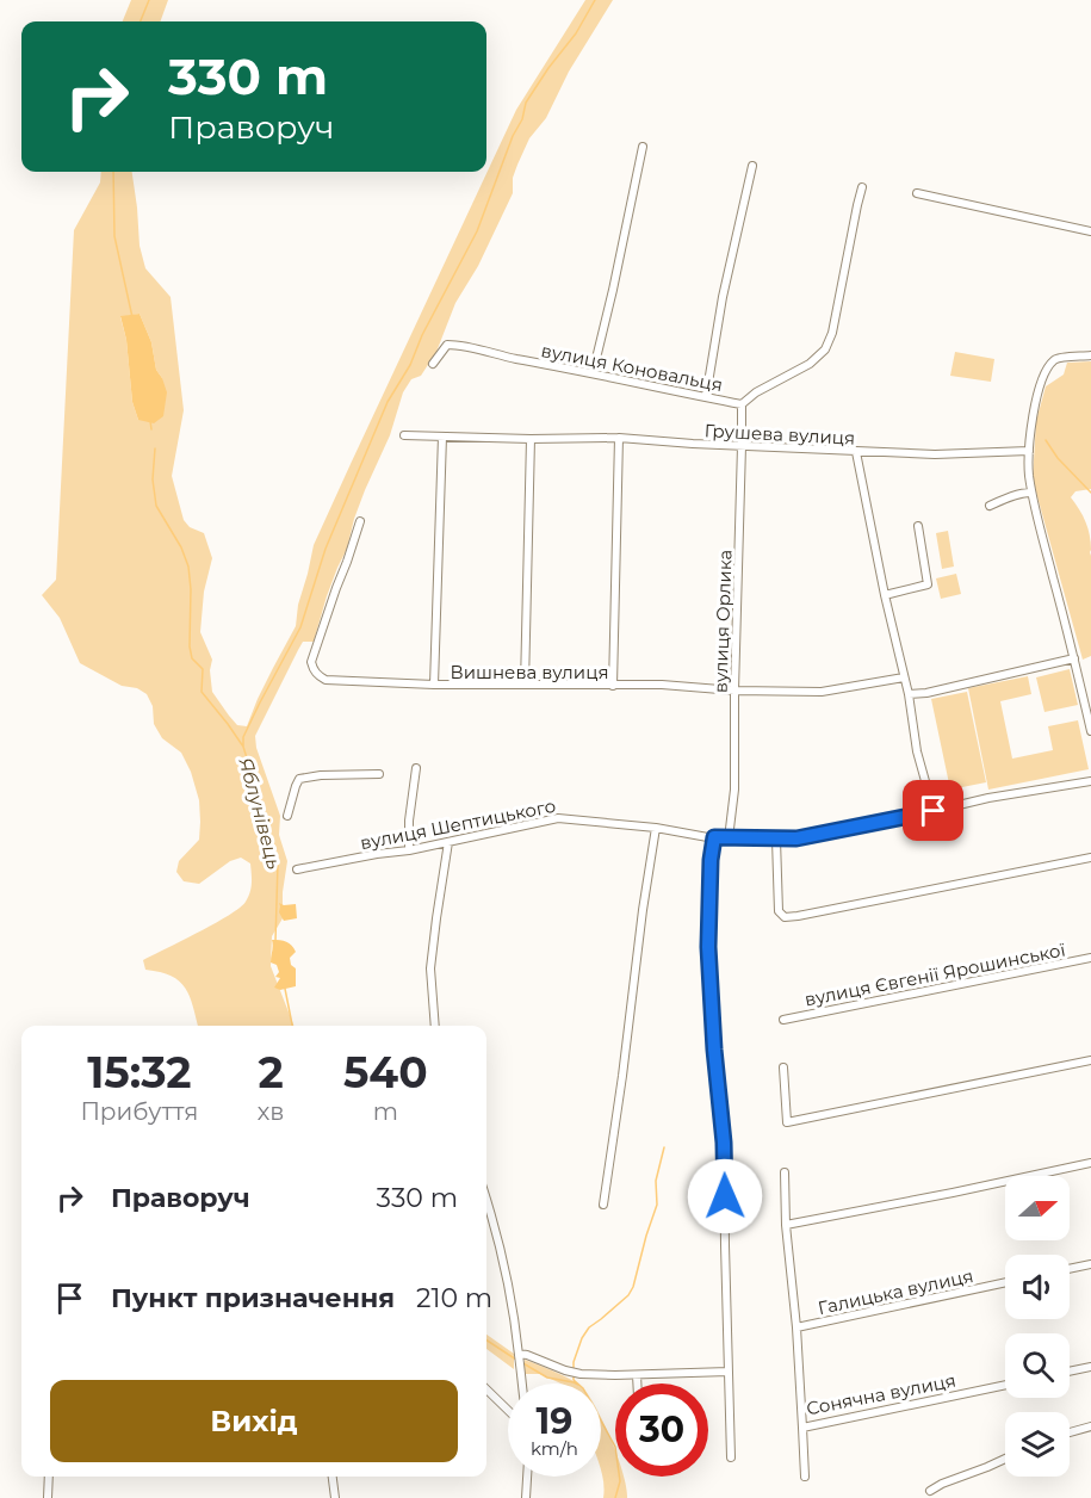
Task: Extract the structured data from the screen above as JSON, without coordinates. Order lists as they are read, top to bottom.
{
  "streets": {
    "street": [
      "вулиця Коновальця",
      "Грушева вулиця",
      "вулиця Орлика",
      "Вишнева вулиця",
      "вулиця Шептицького",
      "вулиця Євгенії Ярошинської",
      "Галицька вулиця",
      "Сонячна вулиця"
    ]
  },
  "crossings": [
    ["вулиця Коновальця", "вулиця Орлика"],
    ["Грушева вулиця", "вулиця Орлика"],
    ["вулиця Орлика", "Вишнева вулиця"],
    ["вулиця Орлика", "вулиця Шептицького"],
    ["Галицька вулиця", "Сонячна вулиця"]
  ],
  "water": ["Яблунівець"],
  "north": "right",
  "page": {
    "turn": ["330 m", "Праворуч"],
    "eta": [
      "15:32",
      "Прибуття",
      "2",
      "хв",
      "540",
      "m"
    ],
    "list": [
      {
        "name": "Праворуч",
        "value": "330 m"
      },
      {
        "name": "Пункт призначення",
        "value": "210 m"
      }
    ],
    "buttons": "Вихід",
    "speed": "19 km/h",
    "limit": "30"
  }
}
